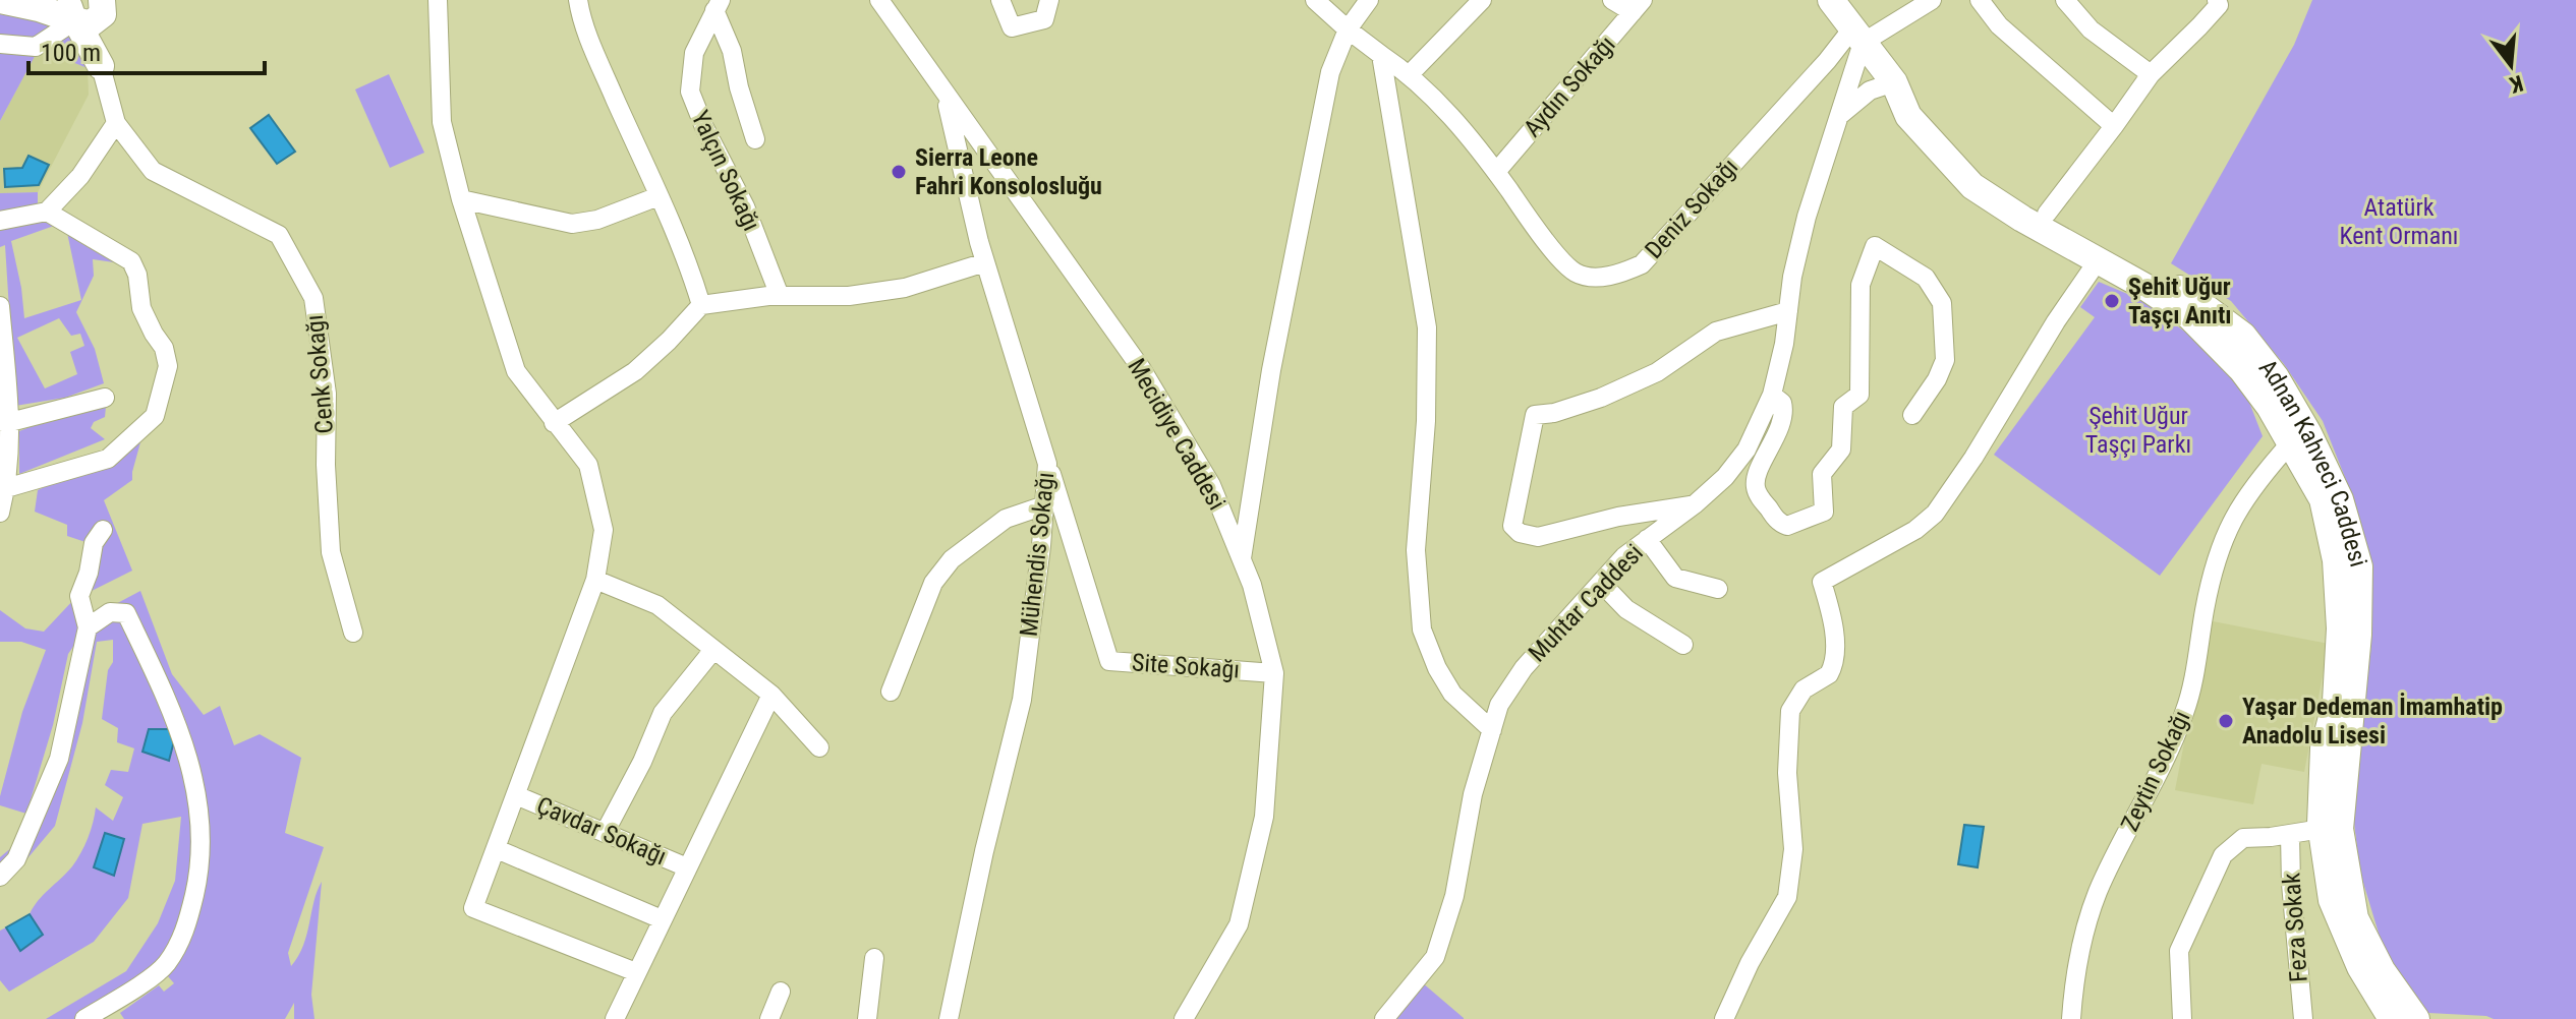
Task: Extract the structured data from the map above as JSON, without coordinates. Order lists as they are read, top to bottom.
{
  "streets": {
    "main road": ["Adnan Kahveci Caddesi"],
    "street": [
      "Aydın Sokağı",
      "Yalçın Sokağı",
      "Deniz Sokağı",
      "Cenk Sokağı",
      "Mecidiye Caddesi",
      "Mühendis Sokağı",
      "Muhtar Caddesi",
      "Site Sokağı",
      "Zeytin Sokağı",
      "Çavdar Sokağı",
      "Feza Sokak"
    ]
  },
  "crossings": [
    ["Aydın Sokağı", "Deniz Sokağı"],
    ["Deniz Sokağı", "Adnan Kahveci Caddesi"],
    ["Deniz Sokağı", "Muhtar Caddesi"],
    ["Mecidiye Caddesi", "Mühendis Sokağı"],
    ["Mecidiye Caddesi", "Site Sokağı"],
    ["Adnan Kahveci Caddesi", "Muhtar Caddesi"],
    ["Adnan Kahveci Caddesi", "Zeytin Sokağı"],
    ["Mühendis Sokağı", "Site Sokağı"]
  ],
  "parks": ["Atatürk Kent Ormanı", "Şehit Uğur Taşçı Parkı"],
  "places": ["Sierra Leone Fahri Konsolosluğu", "Şehit Uğur Taşçı Anıtı", "Yaşar Dedeman İmamhatip Anadolu Lisesi"],
  "scale_bar": "100 m",
  "north": "bottom"
}
